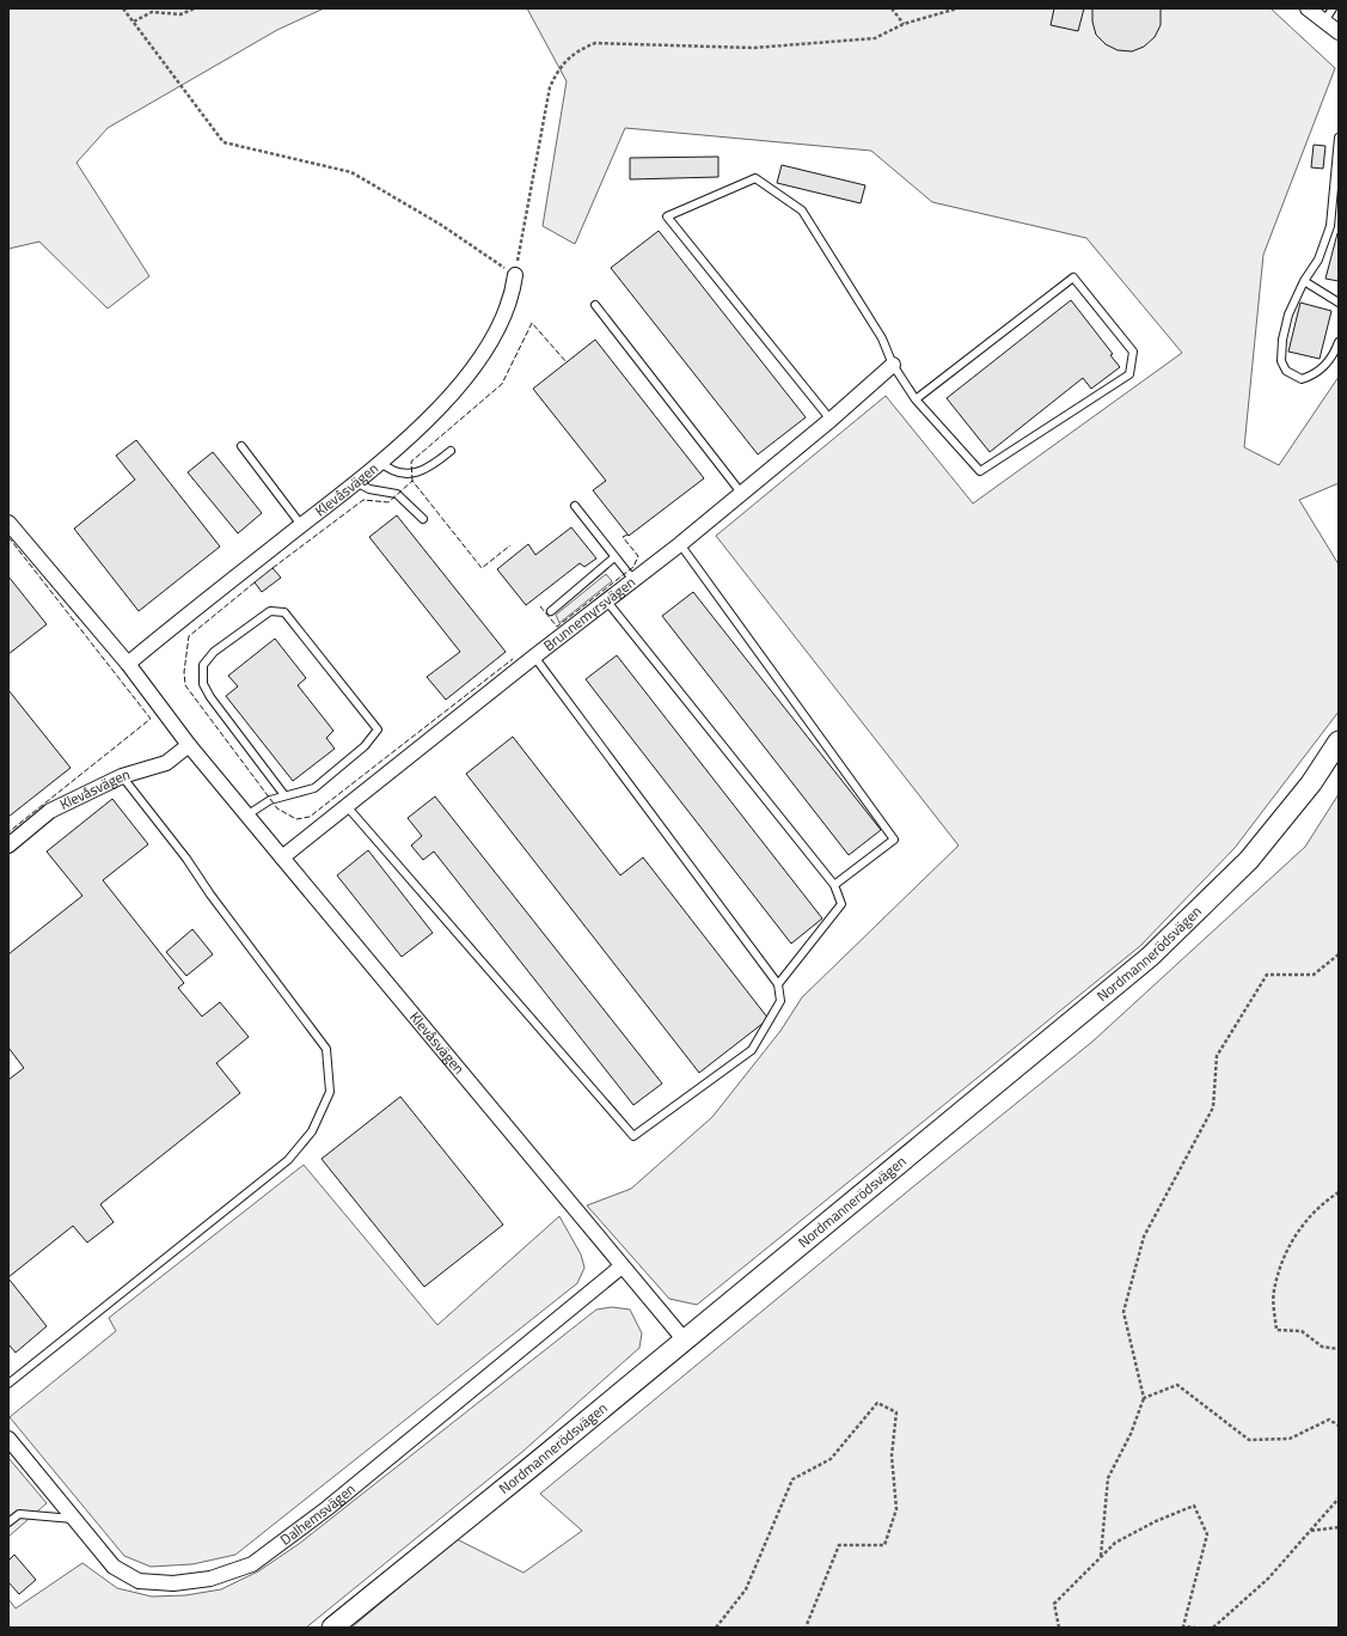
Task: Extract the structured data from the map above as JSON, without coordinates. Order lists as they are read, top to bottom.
{
  "streets": {
    "main road": ["Nordmannerödsvägen"],
    "street": ["Klevåsvägen", "Brunnemyrsvägen", "Dalhemsvägen"]
  },
  "crossings": [
    ["Klevåsvägen", "Brunnemyrsvägen"],
    ["Klevåsvägen", "Nordmannerödsvägen"],
    ["Klevåsvägen", "Dalhemsvägen"]
  ]
}
